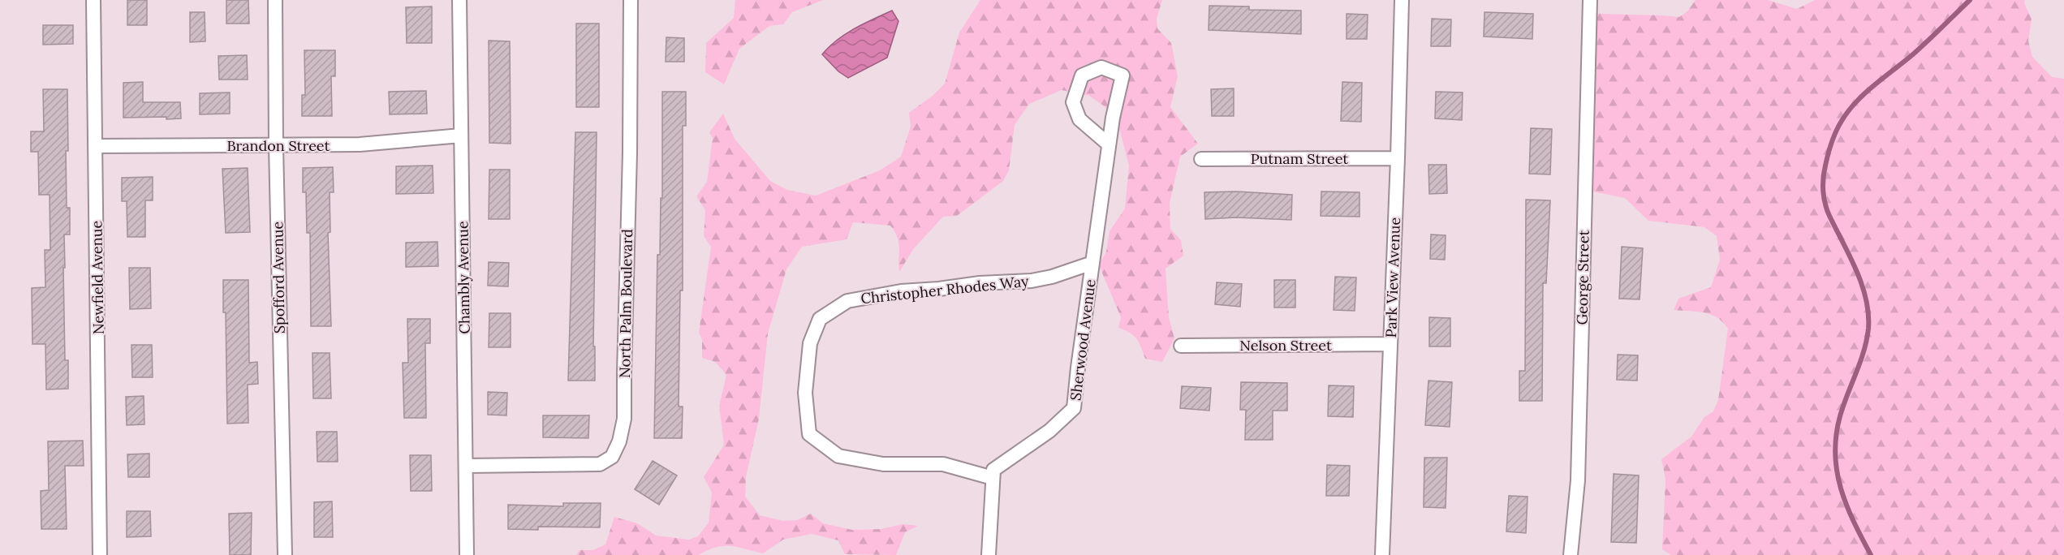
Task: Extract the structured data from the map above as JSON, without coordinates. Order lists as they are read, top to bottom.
{
  "streets": {
    "street": [
      "Brandon Street",
      "Putnam Street",
      "Newfield Avenue",
      "Spofford Avenue",
      "Chambly Avenue",
      "Park View Avenue",
      "George Street",
      "Christopher Rhodes Way",
      "North Palm Boulevard",
      "Sherwood Avenue",
      "Nelson Street"
    ]
  },
  "crossings": [
    ["Brandon Street", "Newfield Avenue"],
    ["Brandon Street", "Spofford Avenue"],
    ["Brandon Street", "Chambly Avenue"],
    ["Putnam Street", "Park View Avenue"],
    ["Chambly Avenue", "North Palm Boulevard"],
    ["Park View Avenue", "Nelson Street"],
    ["Christopher Rhodes Way", "Sherwood Avenue"]
  ]
}
